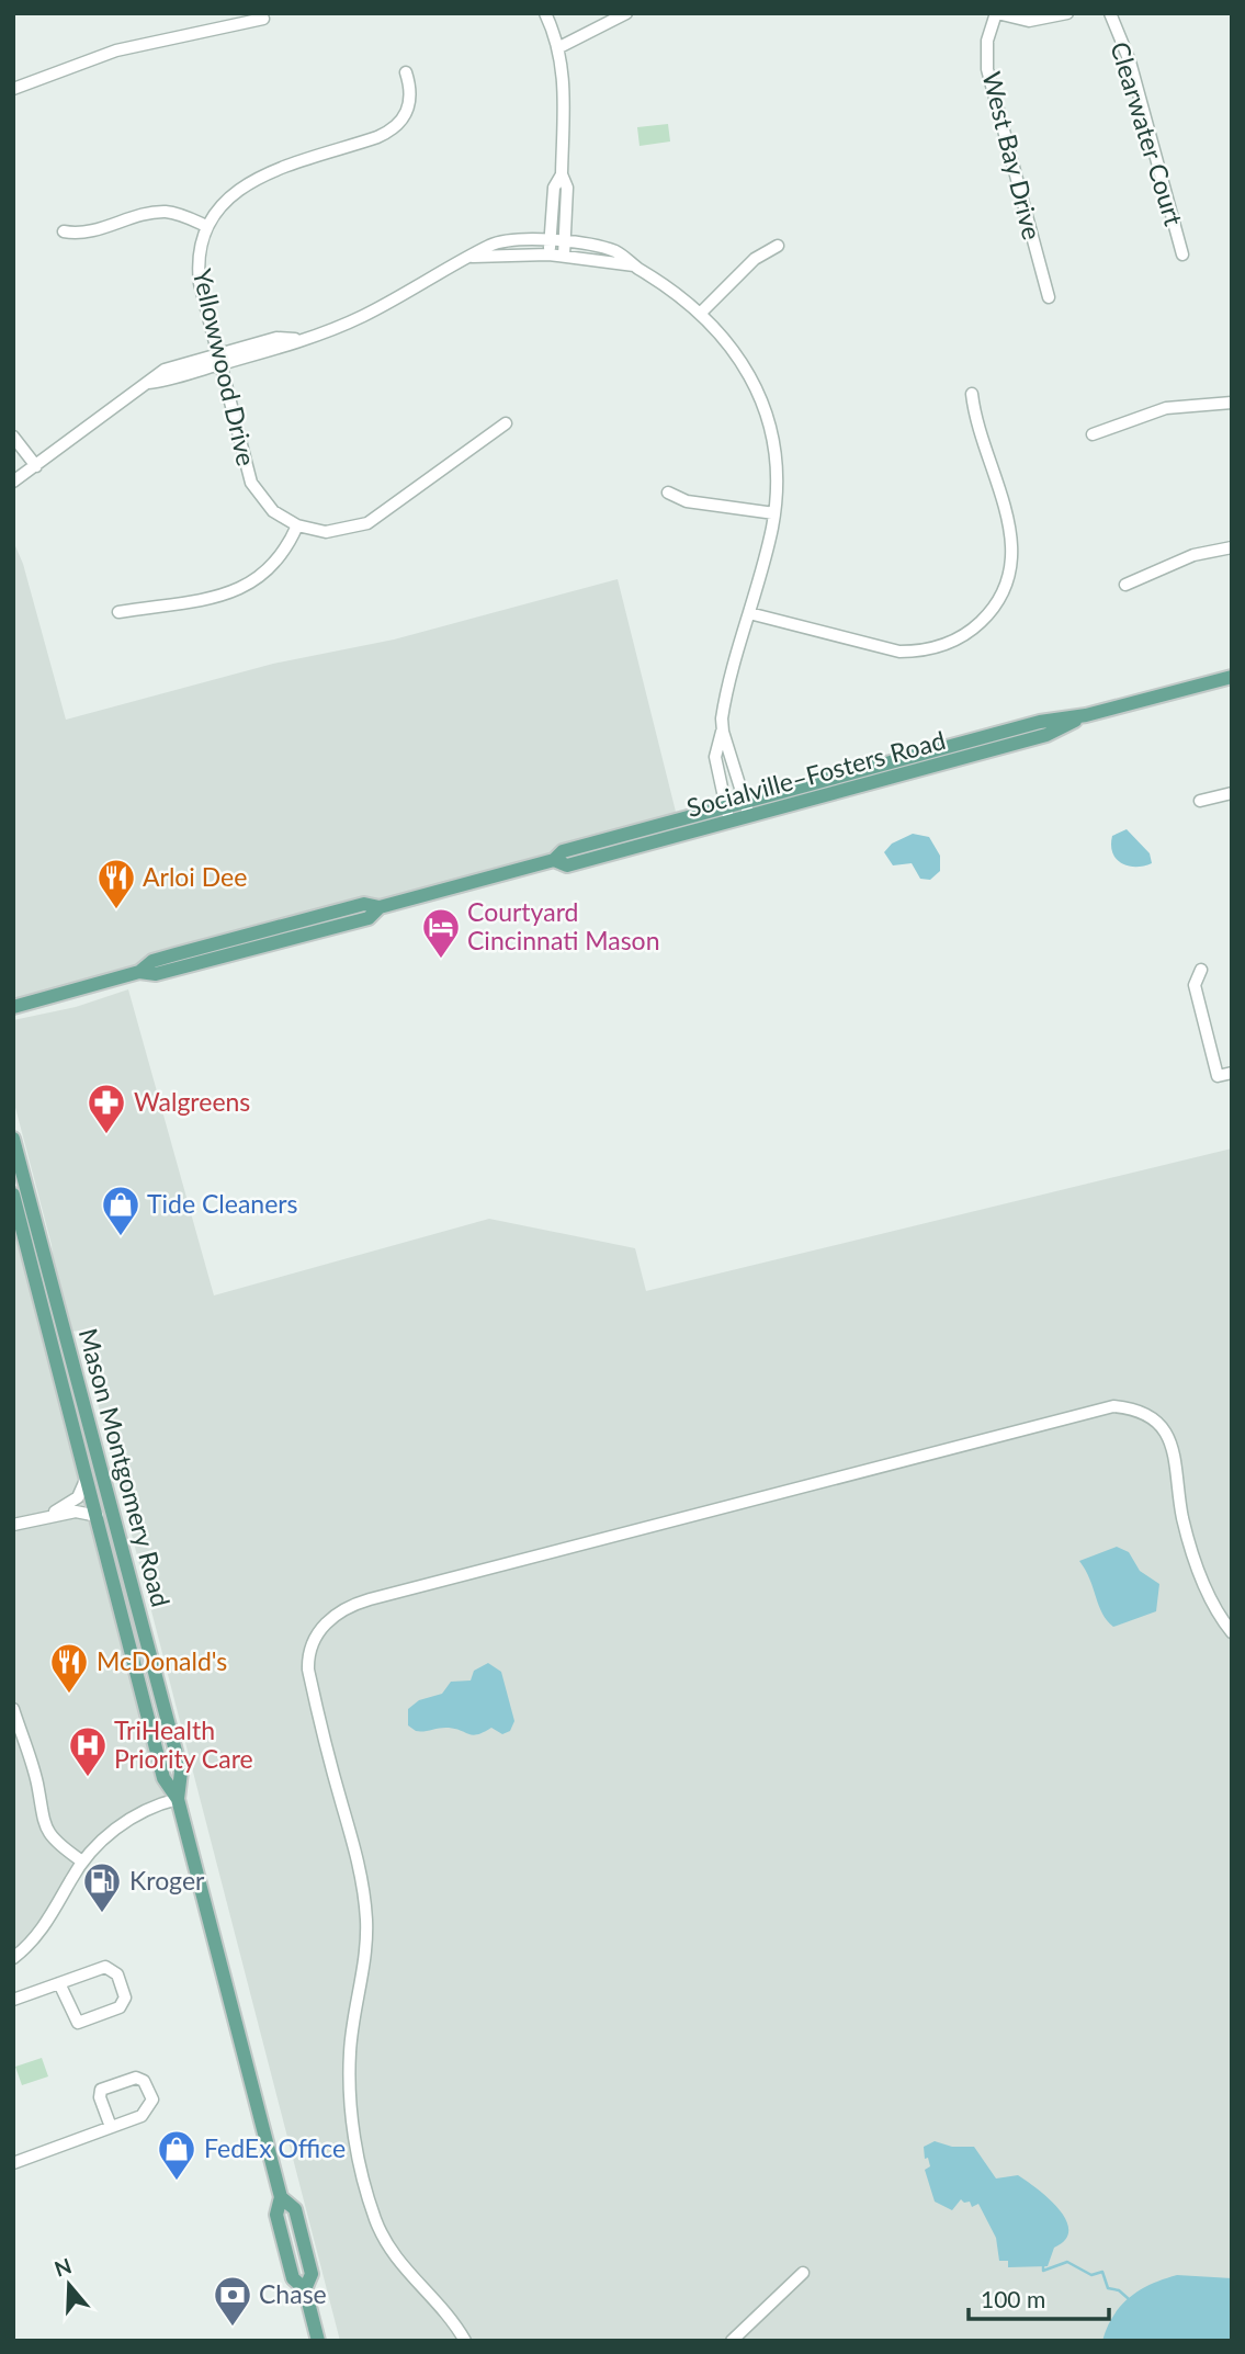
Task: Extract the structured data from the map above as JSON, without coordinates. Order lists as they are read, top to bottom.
{
  "streets": {
    "main road": ["Socialville–Fosters Road", "Mason Montgomery Road"],
    "street": ["Clearwater Court", "West Bay Drive", "Yellowwood Drive"]
  },
  "places": {
    "restaurant": ["Arloi Dee", "McDonald's"],
    "hotel": ["Courtyard Cincinnati Mason"],
    "pharmacy": ["Walgreens"],
    "shop": ["Tide Cleaners", "FedEx Office"],
    "hospital": ["TriHealth Priority Care"],
    "fuel station": ["Kroger"],
    "bank": ["Chase"]
  },
  "scale_bar": "100 m",
  "north": "top"
}
